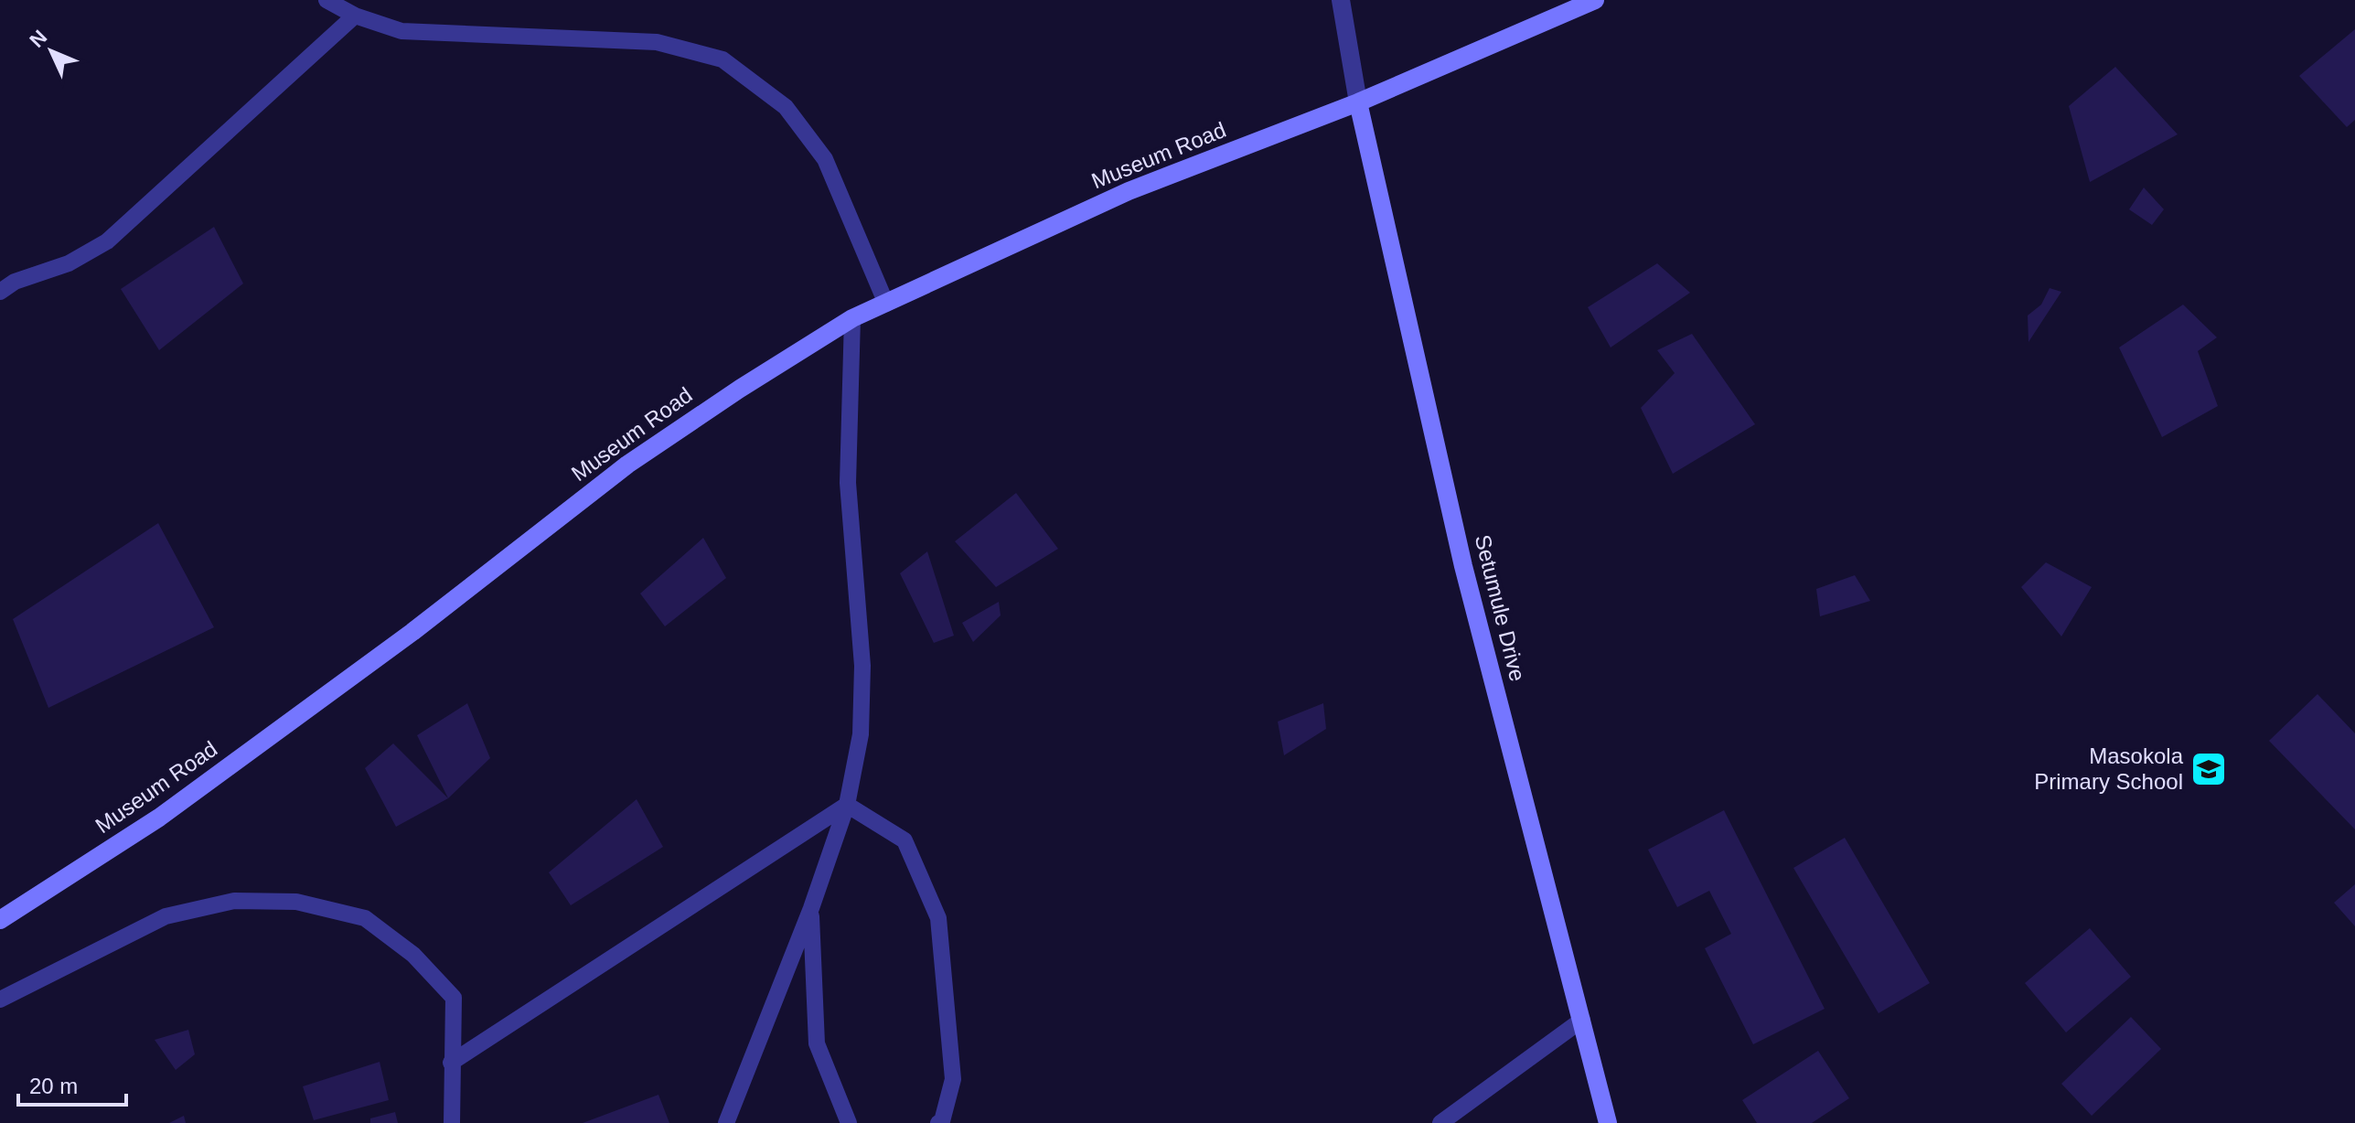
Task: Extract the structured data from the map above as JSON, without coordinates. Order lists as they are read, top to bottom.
{
  "streets": {
    "street": ["Museum Road", "Setumule Drive"]
  },
  "crossings": [
    ["Museum Road", "Setumule Drive"]
  ],
  "places": {
    "school or university": ["Masokola Primary School"]
  },
  "scale_bar": "20 m",
  "north": "top left"
}
